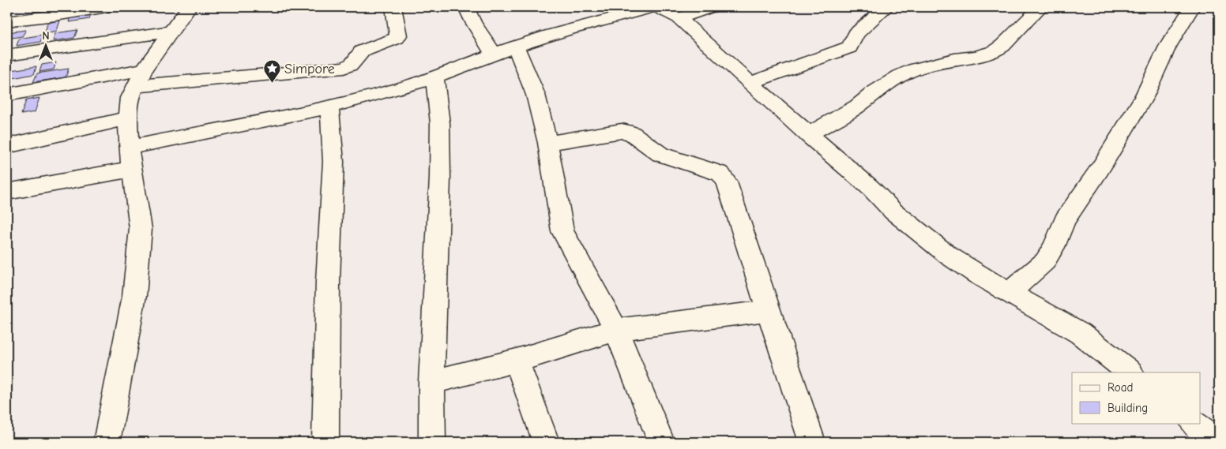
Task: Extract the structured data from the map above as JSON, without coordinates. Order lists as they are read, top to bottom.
{
  "places": {
    "place": ["Simpore"]
  },
  "legend": ["Road", "Building"],
  "north": "top"
}
